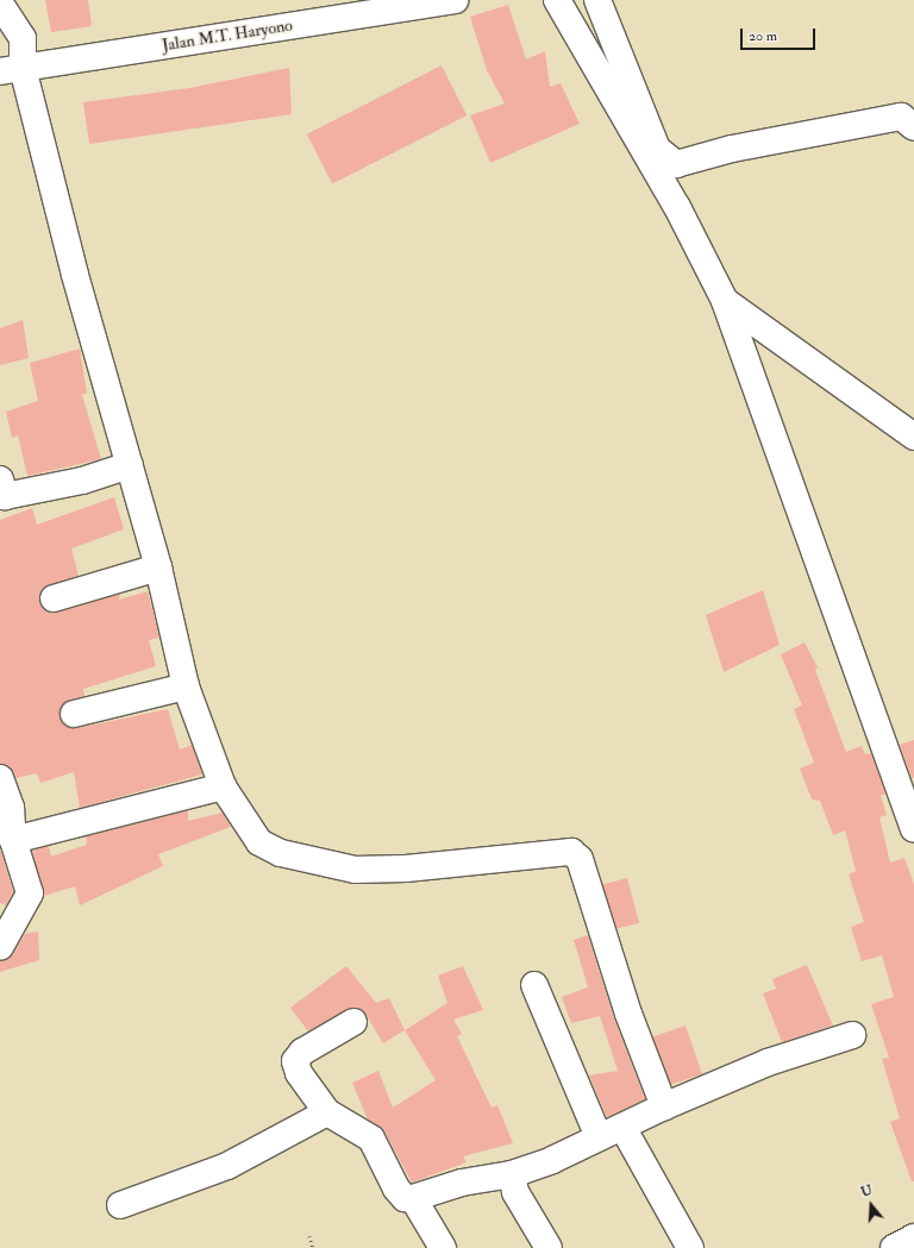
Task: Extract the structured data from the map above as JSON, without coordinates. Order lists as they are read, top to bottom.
{
  "streets": {
    "street": ["Jalan M.T. Haryono"]
  },
  "scale_bar": "20 m",
  "north": "top"
}
